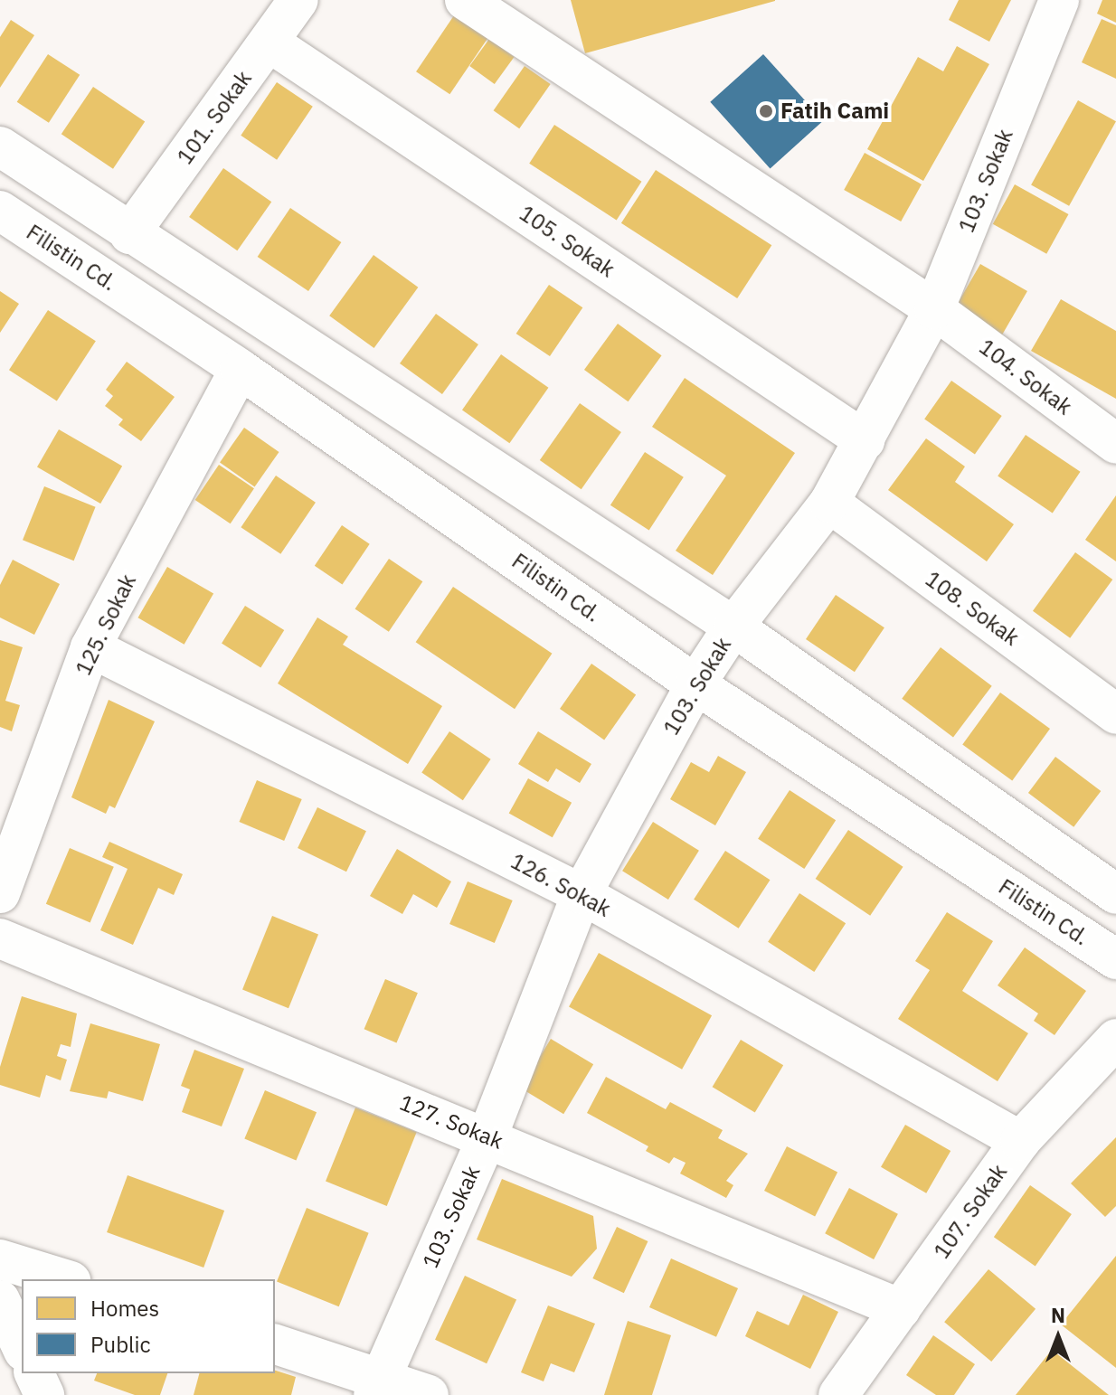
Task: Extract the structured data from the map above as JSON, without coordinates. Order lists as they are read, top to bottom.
{
  "streets": {
    "street": [
      "101. Sokak",
      "103. Sokak",
      "105. Sokak",
      "Filistin Cd.",
      "104. Sokak",
      "108. Sokak",
      "125. Sokak",
      "126. Sokak",
      "127. Sokak",
      "107. Sokak"
    ]
  },
  "crossings": [
    ["101. Sokak", "105. Sokak"],
    ["103. Sokak", "105. Sokak"],
    ["103. Sokak", "Filistin Cd."],
    ["103. Sokak", "104. Sokak"],
    ["103. Sokak", "108. Sokak"],
    ["103. Sokak", "126. Sokak"],
    ["103. Sokak", "127. Sokak"],
    ["Filistin Cd.", "125. Sokak"],
    ["125. Sokak", "126. Sokak"],
    ["126. Sokak", "107. Sokak"],
    ["127. Sokak", "107. Sokak"]
  ],
  "places": ["Fatih Cami"],
  "legend": ["Homes", "Public"],
  "north": "top"
}
